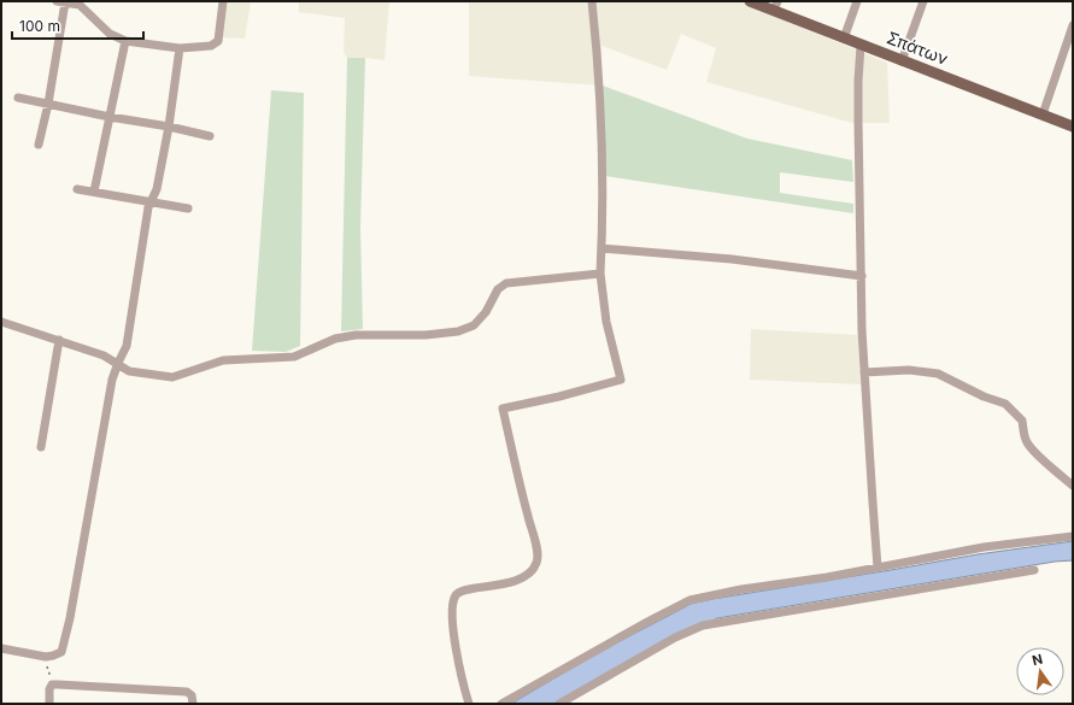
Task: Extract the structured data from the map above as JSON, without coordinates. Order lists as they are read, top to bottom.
{
  "streets": {
    "main road": ["Σπάτων"]
  },
  "scale_bar": "100 m",
  "north": "top"
}
